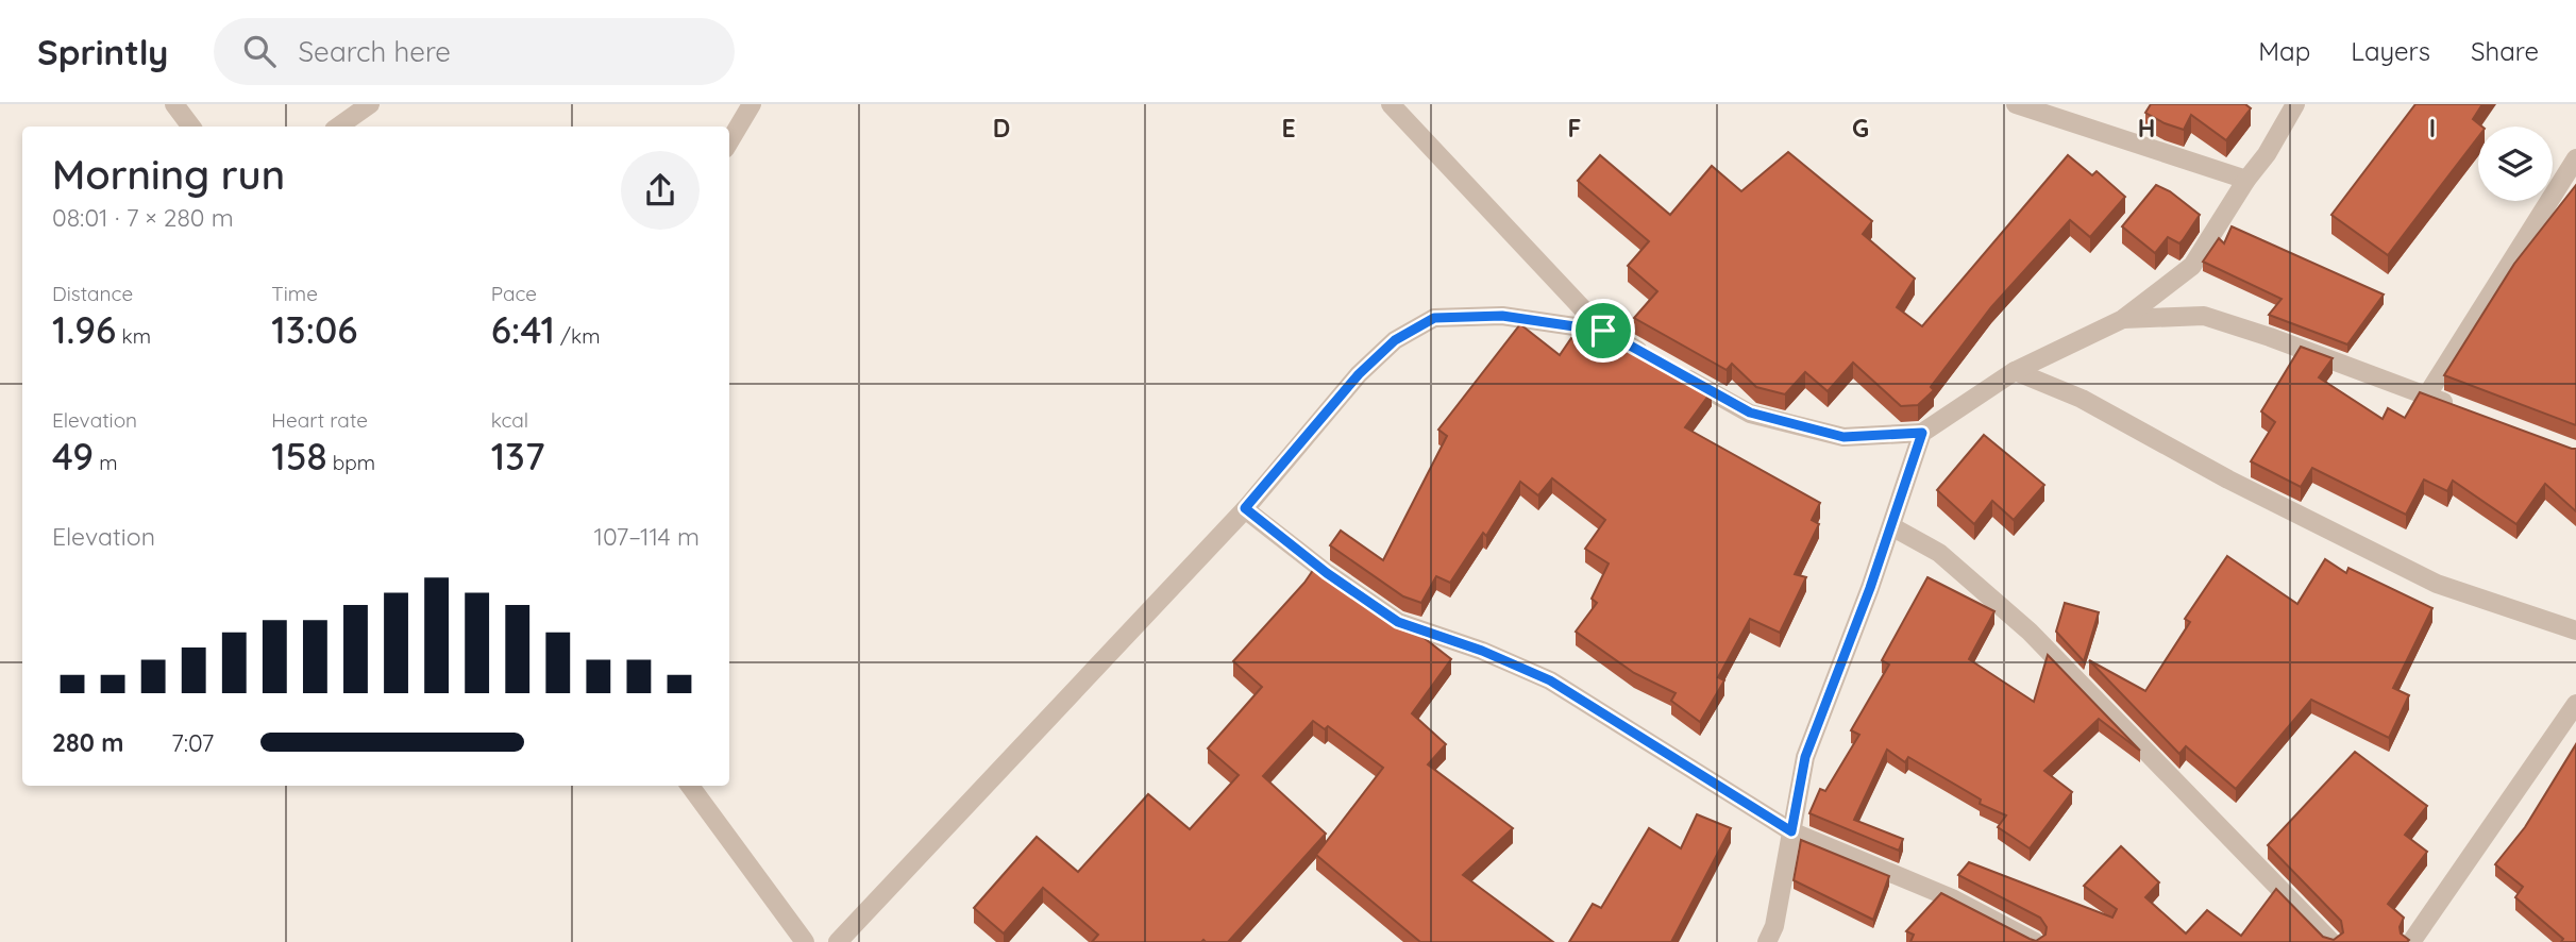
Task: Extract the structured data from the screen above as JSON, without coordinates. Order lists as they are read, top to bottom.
{
  "page": {
    "header": "Sprintly",
    "search": "Search here",
    "nav": ["Map", "Layers", "Share"],
    "heading": ["Morning run", "08:01 · 7 × 280 m"],
    "stats": [
      ["Distance", "1.96 km"],
      ["Time", "13:06"],
      ["Pace", "6:41 /km"],
      ["Elevation", "49 m"],
      ["Heart rate", "158 bpm"],
      ["kcal", "137"]
    ],
    "chart": ["Elevation", "107–114 m"],
    "list": [
      {
        "name": "280 m",
        "note": "7:07"
      }
    ]
  },
  "grid": {
    "columns": [
      "D",
      "E",
      "F",
      "G",
      "H",
      "I"
    ]
  }
}
